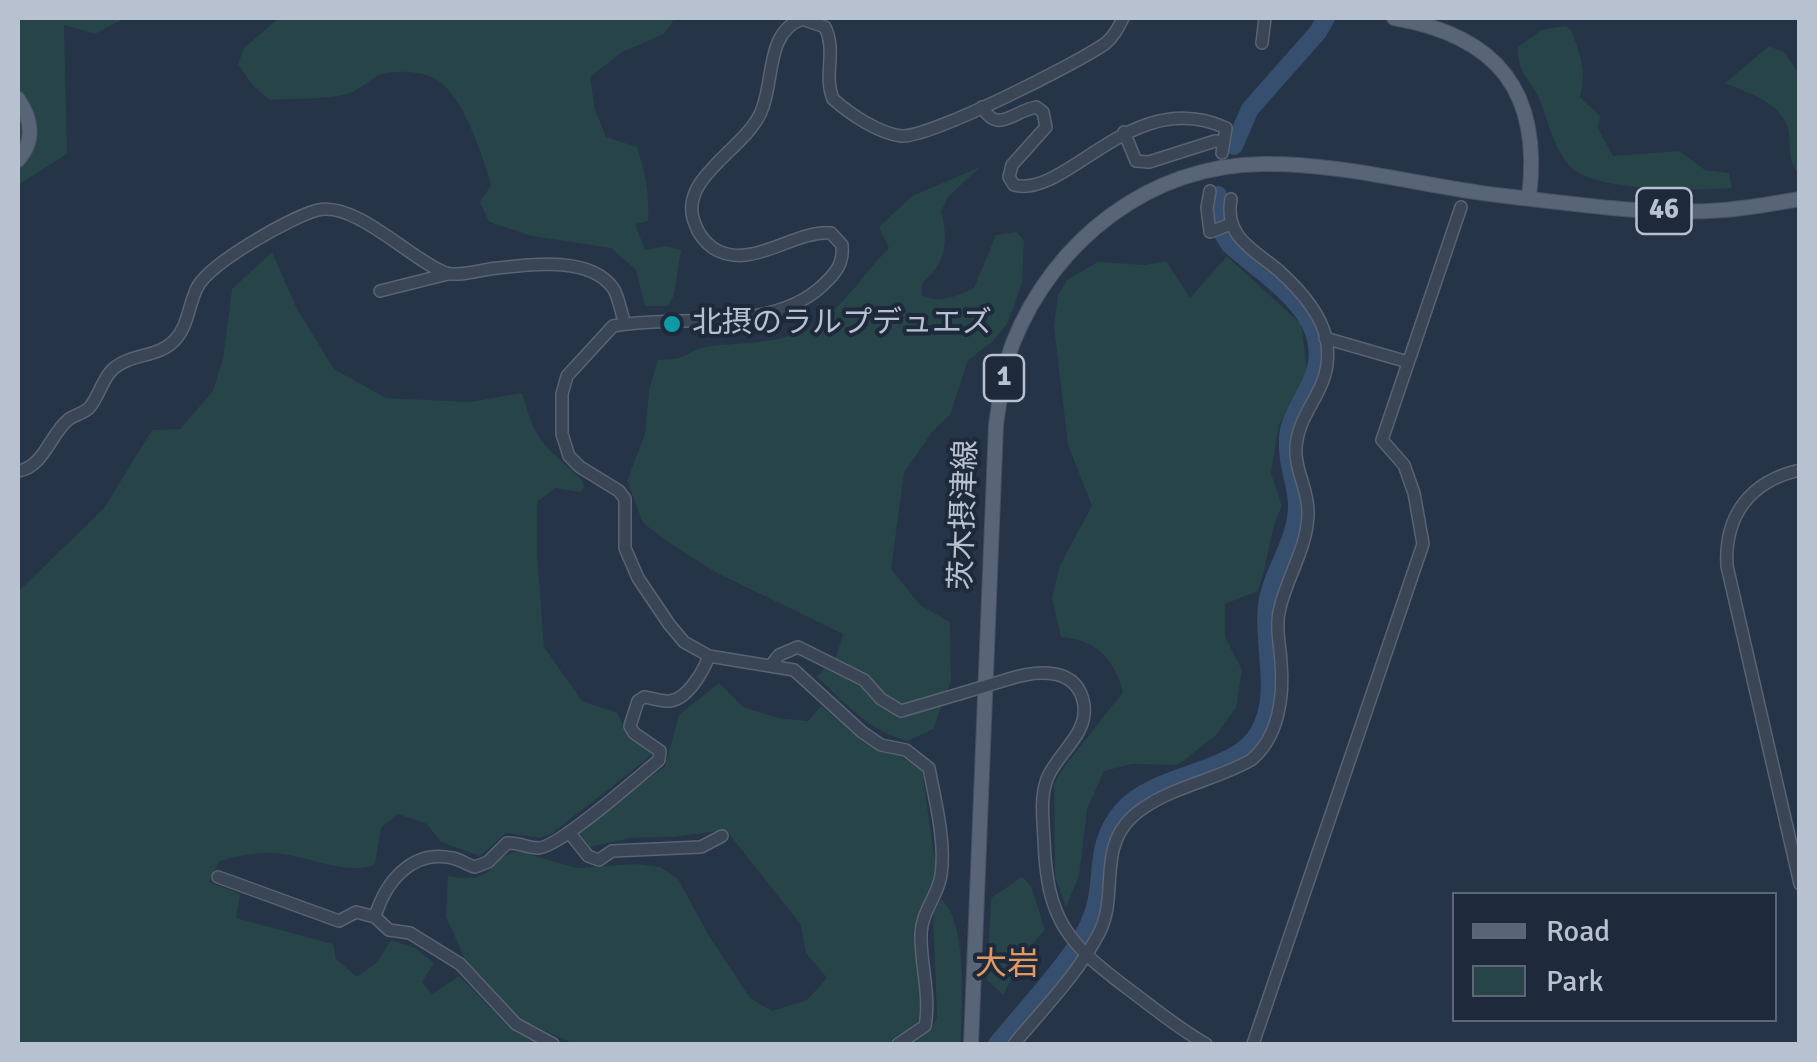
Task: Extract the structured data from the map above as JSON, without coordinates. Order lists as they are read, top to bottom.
{
  "streets": {
    "main road": ["46", "1", "茨木摂津線"]
  },
  "crossings": [
    ["46", "茨木摂津線"]
  ],
  "districts": ["大岩"],
  "places": ["北摂のラルプデュエズ"],
  "legend": ["Road", "Park"]
}
